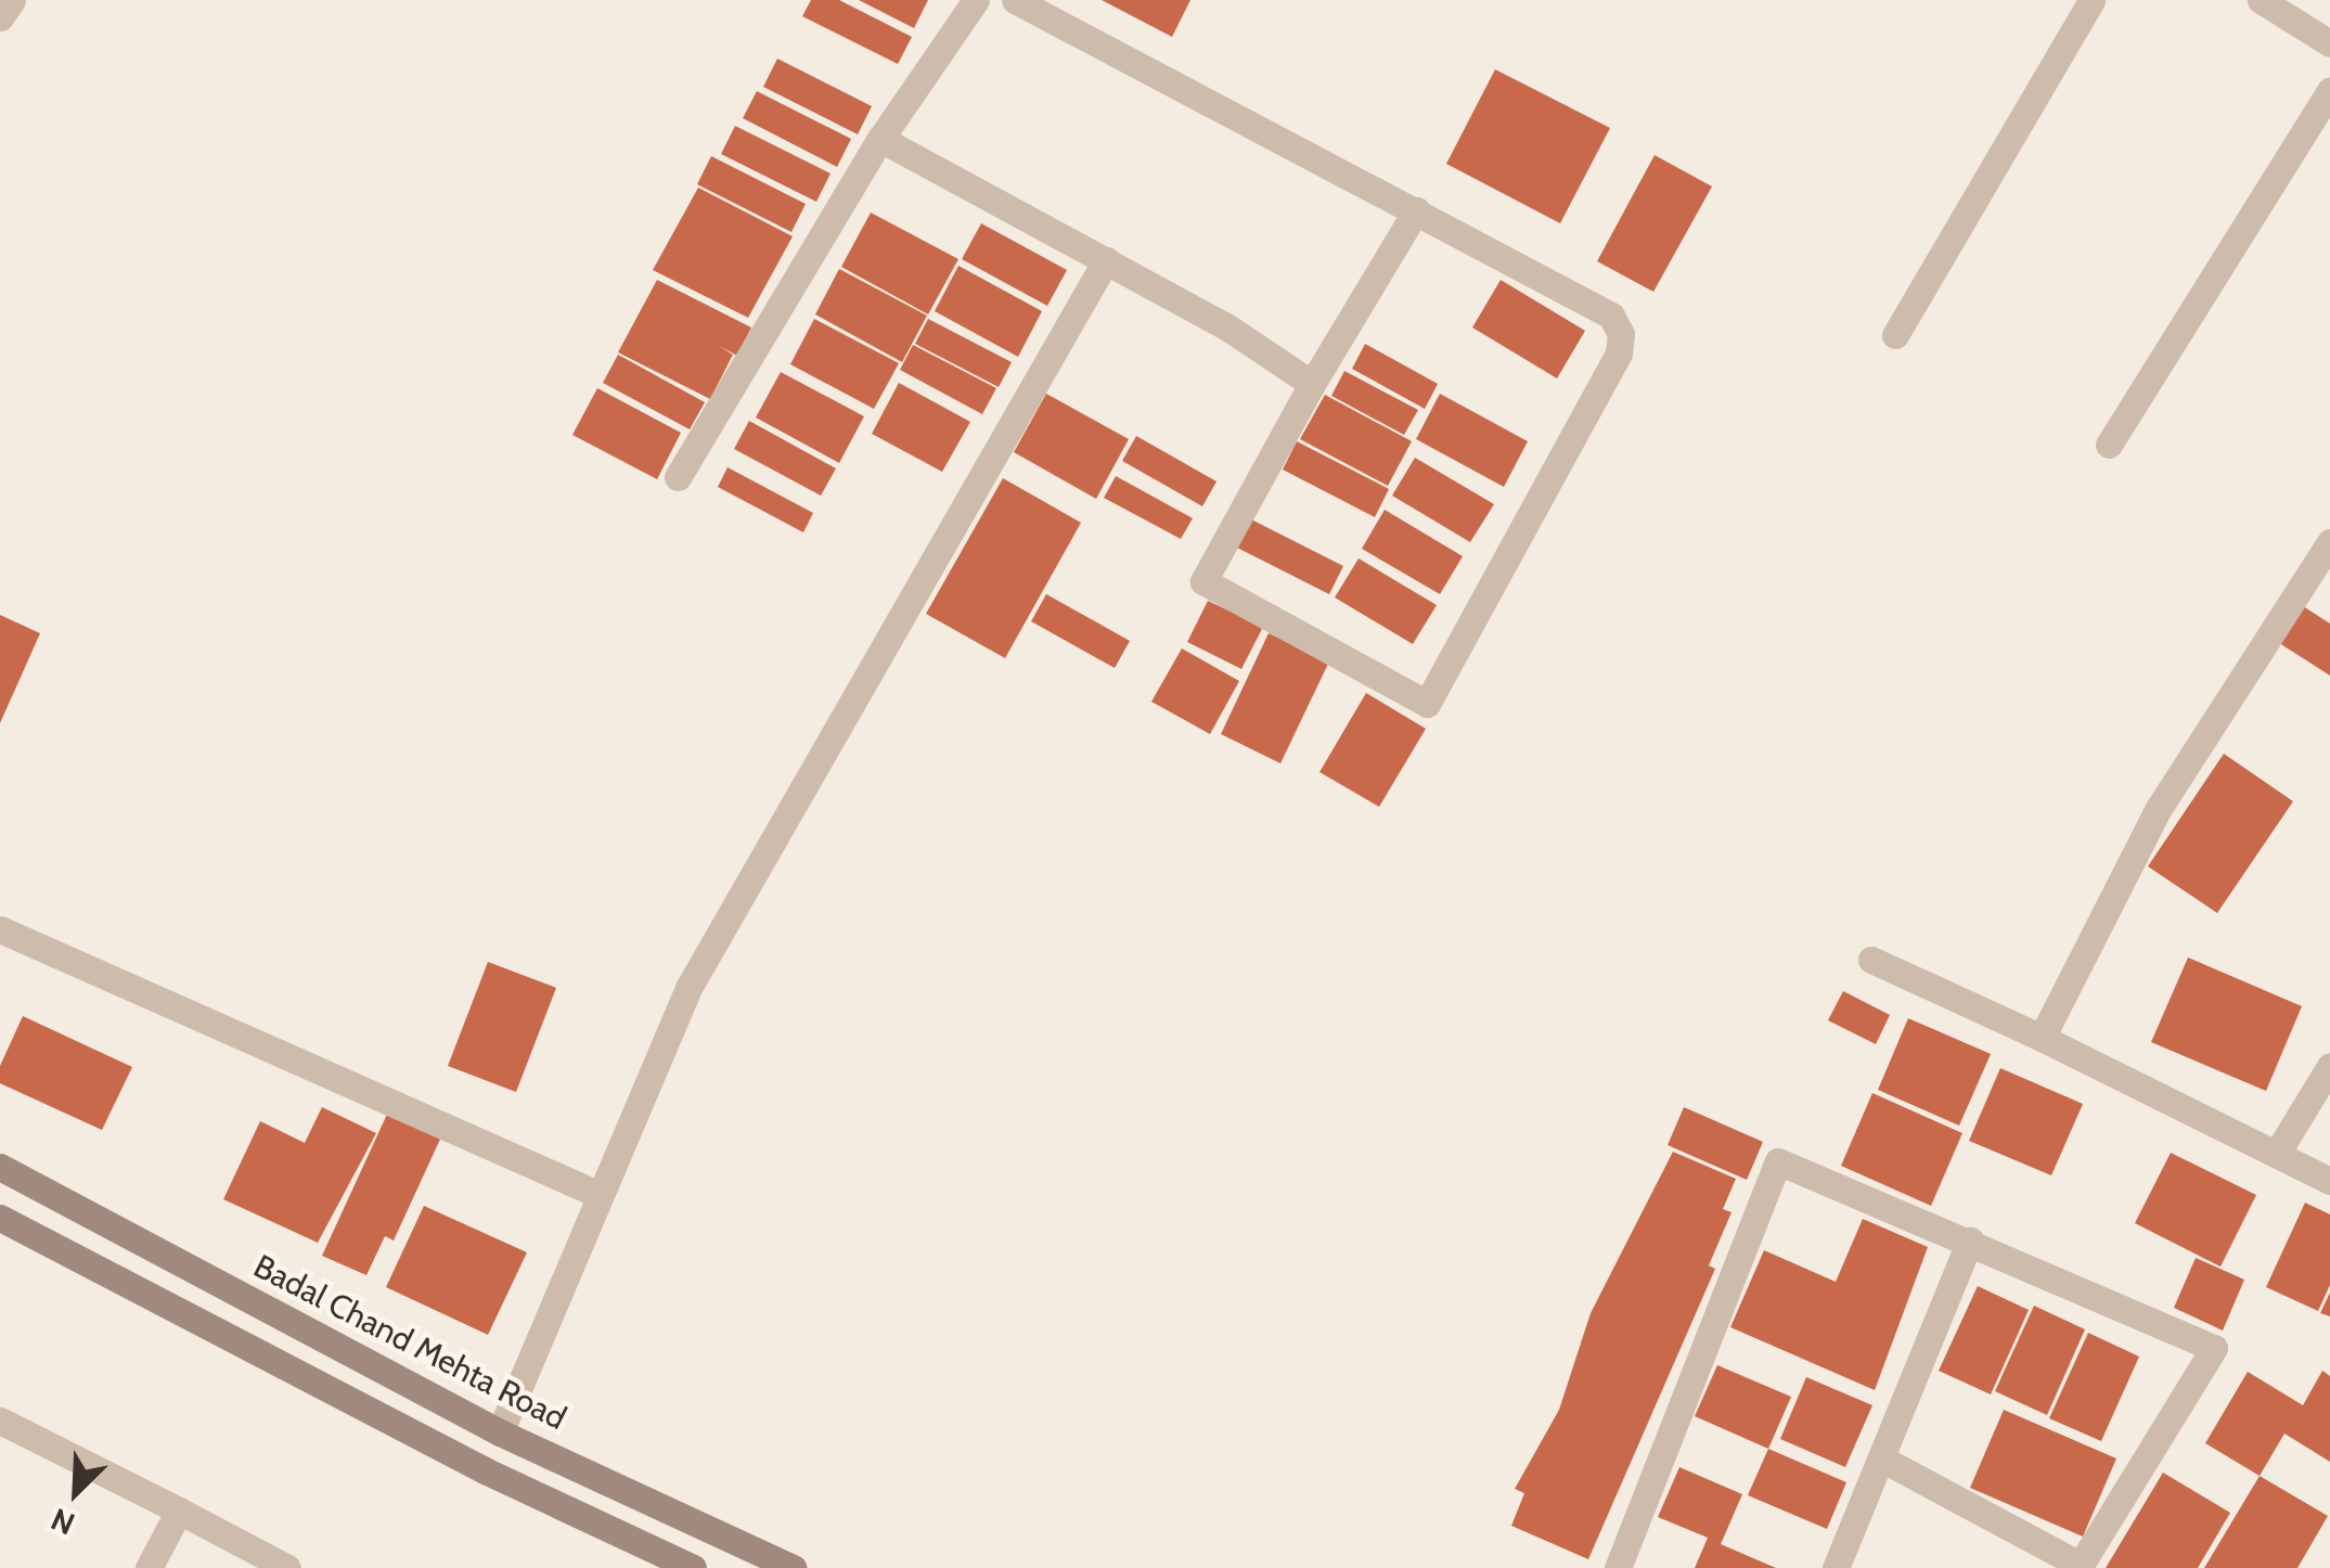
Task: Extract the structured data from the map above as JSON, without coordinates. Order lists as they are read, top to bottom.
{
  "streets": {
    "street": ["Badal Chand Mehta Road"]
  },
  "north": "bottom left"
}
